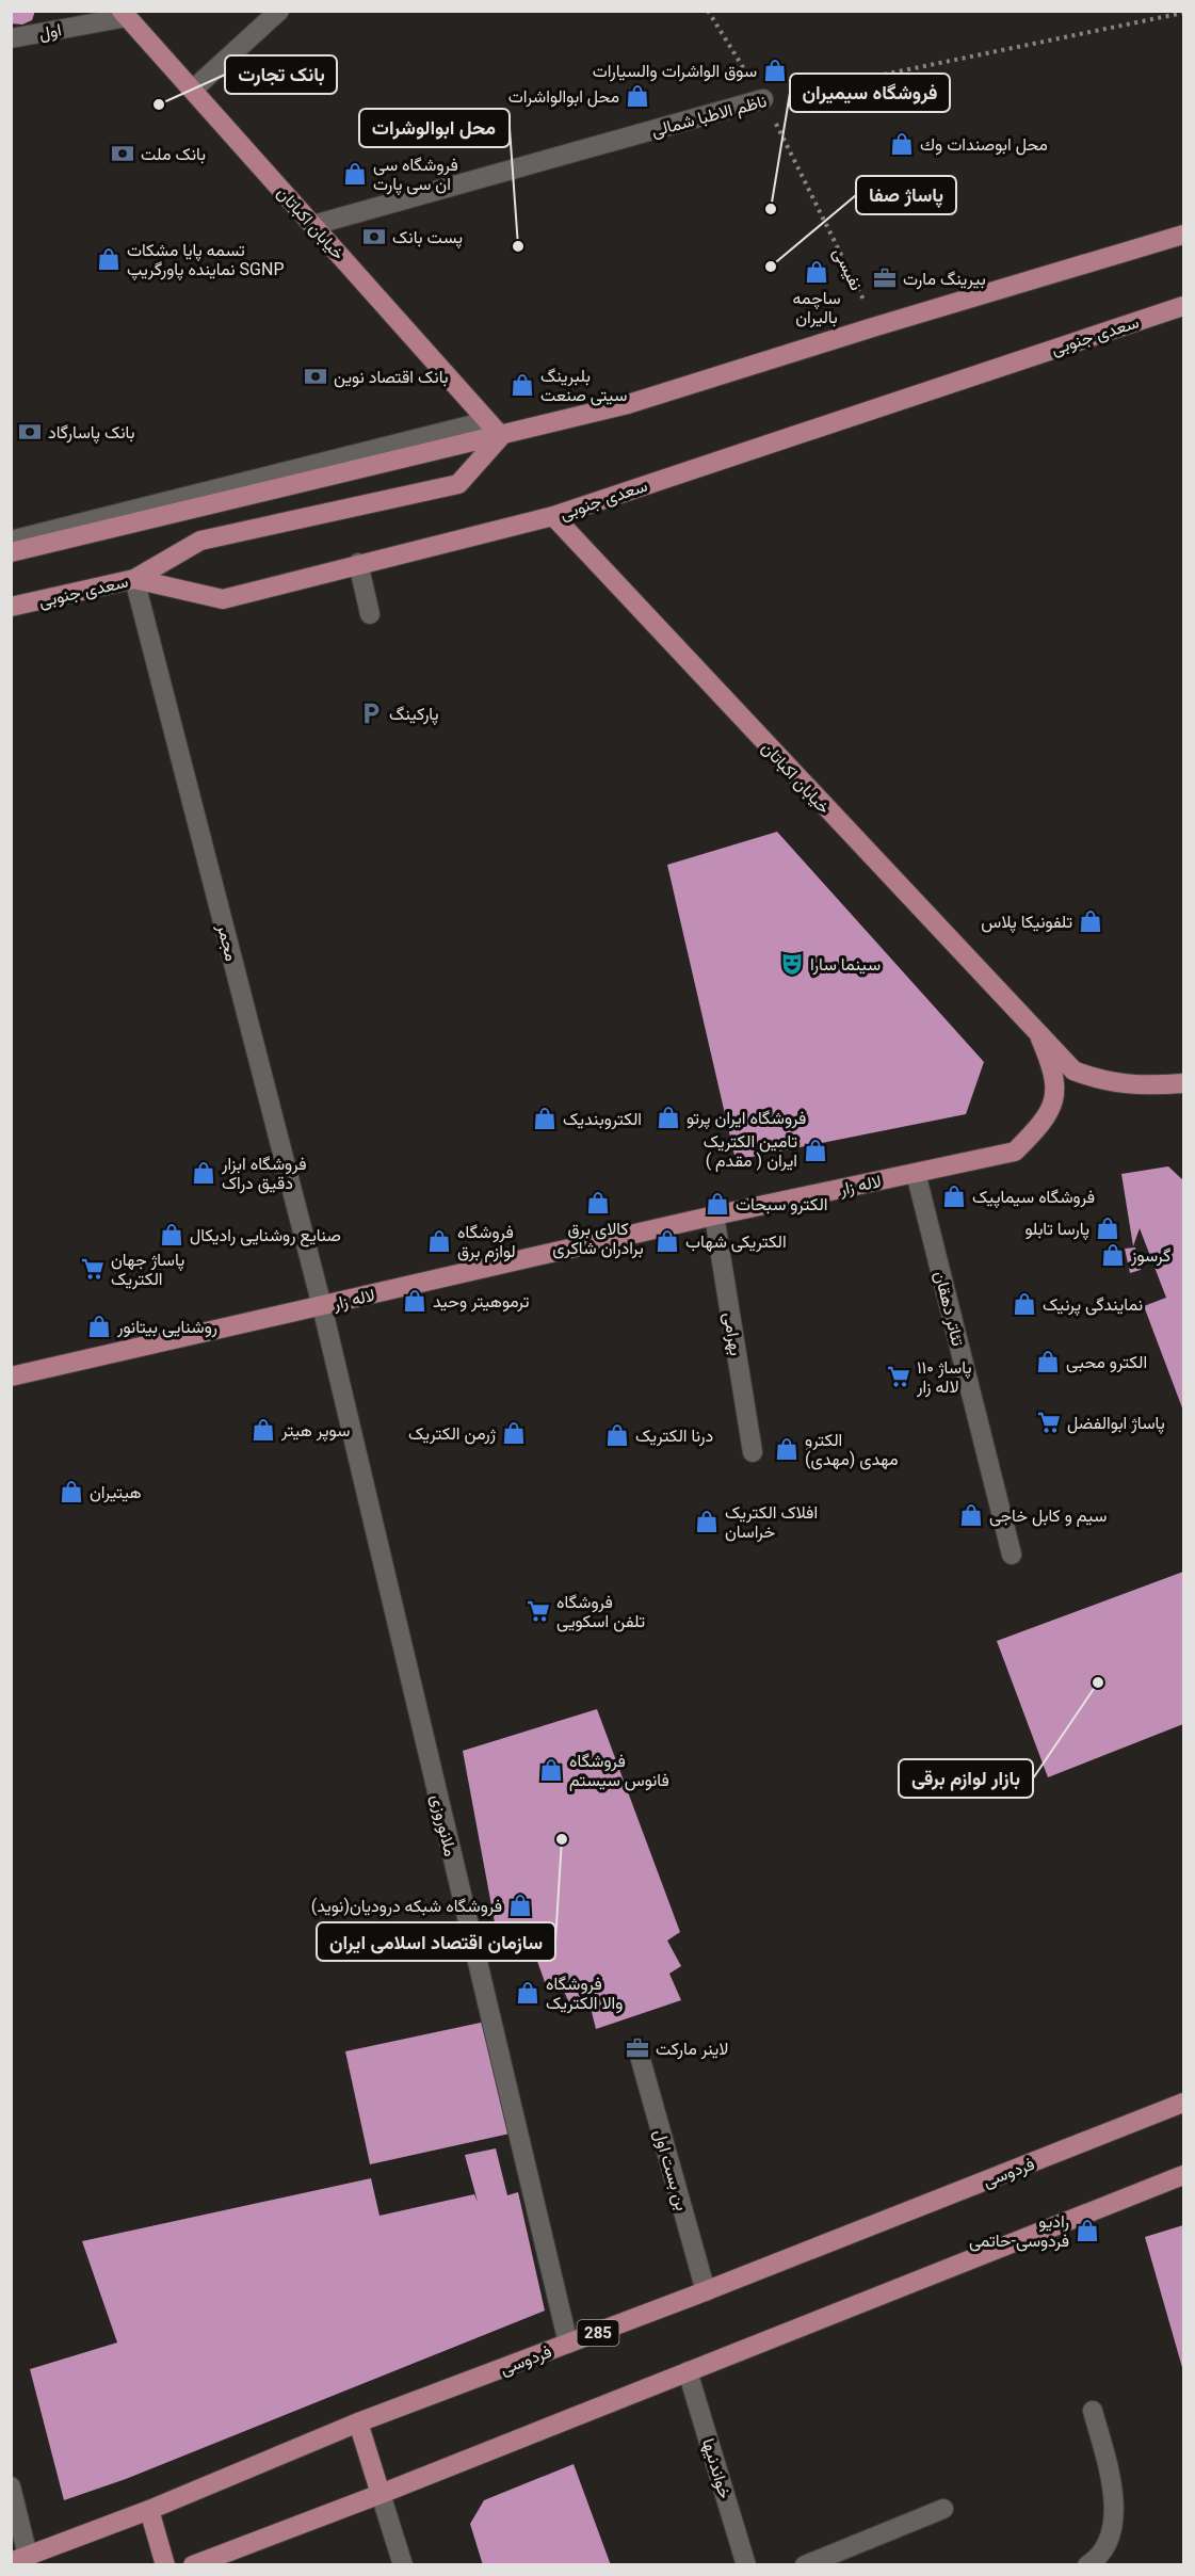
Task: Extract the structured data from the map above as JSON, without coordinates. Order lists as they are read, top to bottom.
{
  "streets": {
    "main road": [
      "خیابان اکباتان",
      "سعدی جنوبی",
      "لاله زار",
      "فردوسی",
      "285"
    ],
    "street": [
      "اول",
      "ناظم الاطبا شمالی",
      "مجمر",
      "تئاتر دهقان",
      "بهرامی",
      "ملانوروزی",
      "بن بست اول",
      "خواندنیها"
    ],
    "path": ["نفیسی"]
  },
  "crossings": [
    ["اول", "خیابان اکباتان"],
    ["ناظم الاطبا شمالی", "خیابان اکباتان"],
    ["ناظم الاطبا شمالی", "نفیسی"],
    ["خیابان اکباتان", "سعدی جنوبی"],
    ["خیابان اکباتان", "لاله زار"],
    ["سعدی جنوبی", "مجمر"],
    ["مجمر", "لاله زار"],
    ["مجمر", "ملانوروزی"],
    ["لاله زار", "تئاتر دهقان"],
    ["لاله زار", "بهرامی"],
    ["لاله زار", "ملانوروزی"],
    ["ملانوروزی", "فردوسی"],
    ["بن بست اول", "فردوسی"]
  ],
  "places": {
    "shop": [
      "سوق الواشرات والسيارات",
      "محل ابوالواشرات",
      "محل ابوصندات وك",
      "فروشگاه سی ان سی پارت",
      "تسمه پایا مشکات نماینده پاورگریپ SGNP",
      "ساچمه بالیران",
      "بلبرینگ سیتی صنعت",
      "تلفونیکا پلاس",
      "فروشگاه ایران پرتو",
      "الکتروبندیک",
      "تامین الکتریک ایران ( مقدم )",
      "فروشگاه ابزار دقیق دراک",
      "فروشگاه سیماپیک",
      "کالای برق برادران شاکری",
      "الکترو سبحات",
      "پارسا تابلو",
      "صنایع روشنایی رادیکال",
      "فروشگاه لوازم برق",
      "الکتریکی شهاب",
      "گرسوز",
      "ترموهیتر وحید",
      "نمایندگی پرنیک",
      "روشنایی بیتانور",
      "الکترو محبی",
      "سوپر هیتر",
      "ژرمن الکتریک",
      "درنا الکتریک",
      "الکترو مهدی (مهدی)",
      "هیتیران",
      "سیم و کابل خاجی",
      "افلاک الکتریک خراسان",
      "فروشگاه فانوس سیستم",
      "فروشگاه شبکه درودیان(نوید)",
      "فروشگاه والا الکتریک",
      "رادیو فردوسی-حاتمی"
    ],
    "other": [
      "بانک تجارت",
      "فروشگاه سیمیران",
      "محل ابوالوشرات",
      "پاساژ صفا",
      "بازار لوازم برقی",
      "سازمان اقتصاد اسلامی ایران"
    ],
    "bank": [
      "بانک ملت",
      "پست بانک",
      "بانک اقتصاد نوین",
      "بانک پاسارگاد"
    ],
    "office": ["بیرینگ مارت", "لاینر مارکت"],
    "parking": ["پارکینگ"],
    "theatre": ["سینما سارا"],
    "supermarket": [
      "پاساژ جهان الکتریک",
      "پاساژ ۱۱۰ لاله زار",
      "پاساژ ابوالفضل",
      "فروشگاه تلفن اسکویی"
    ]
  }
}
